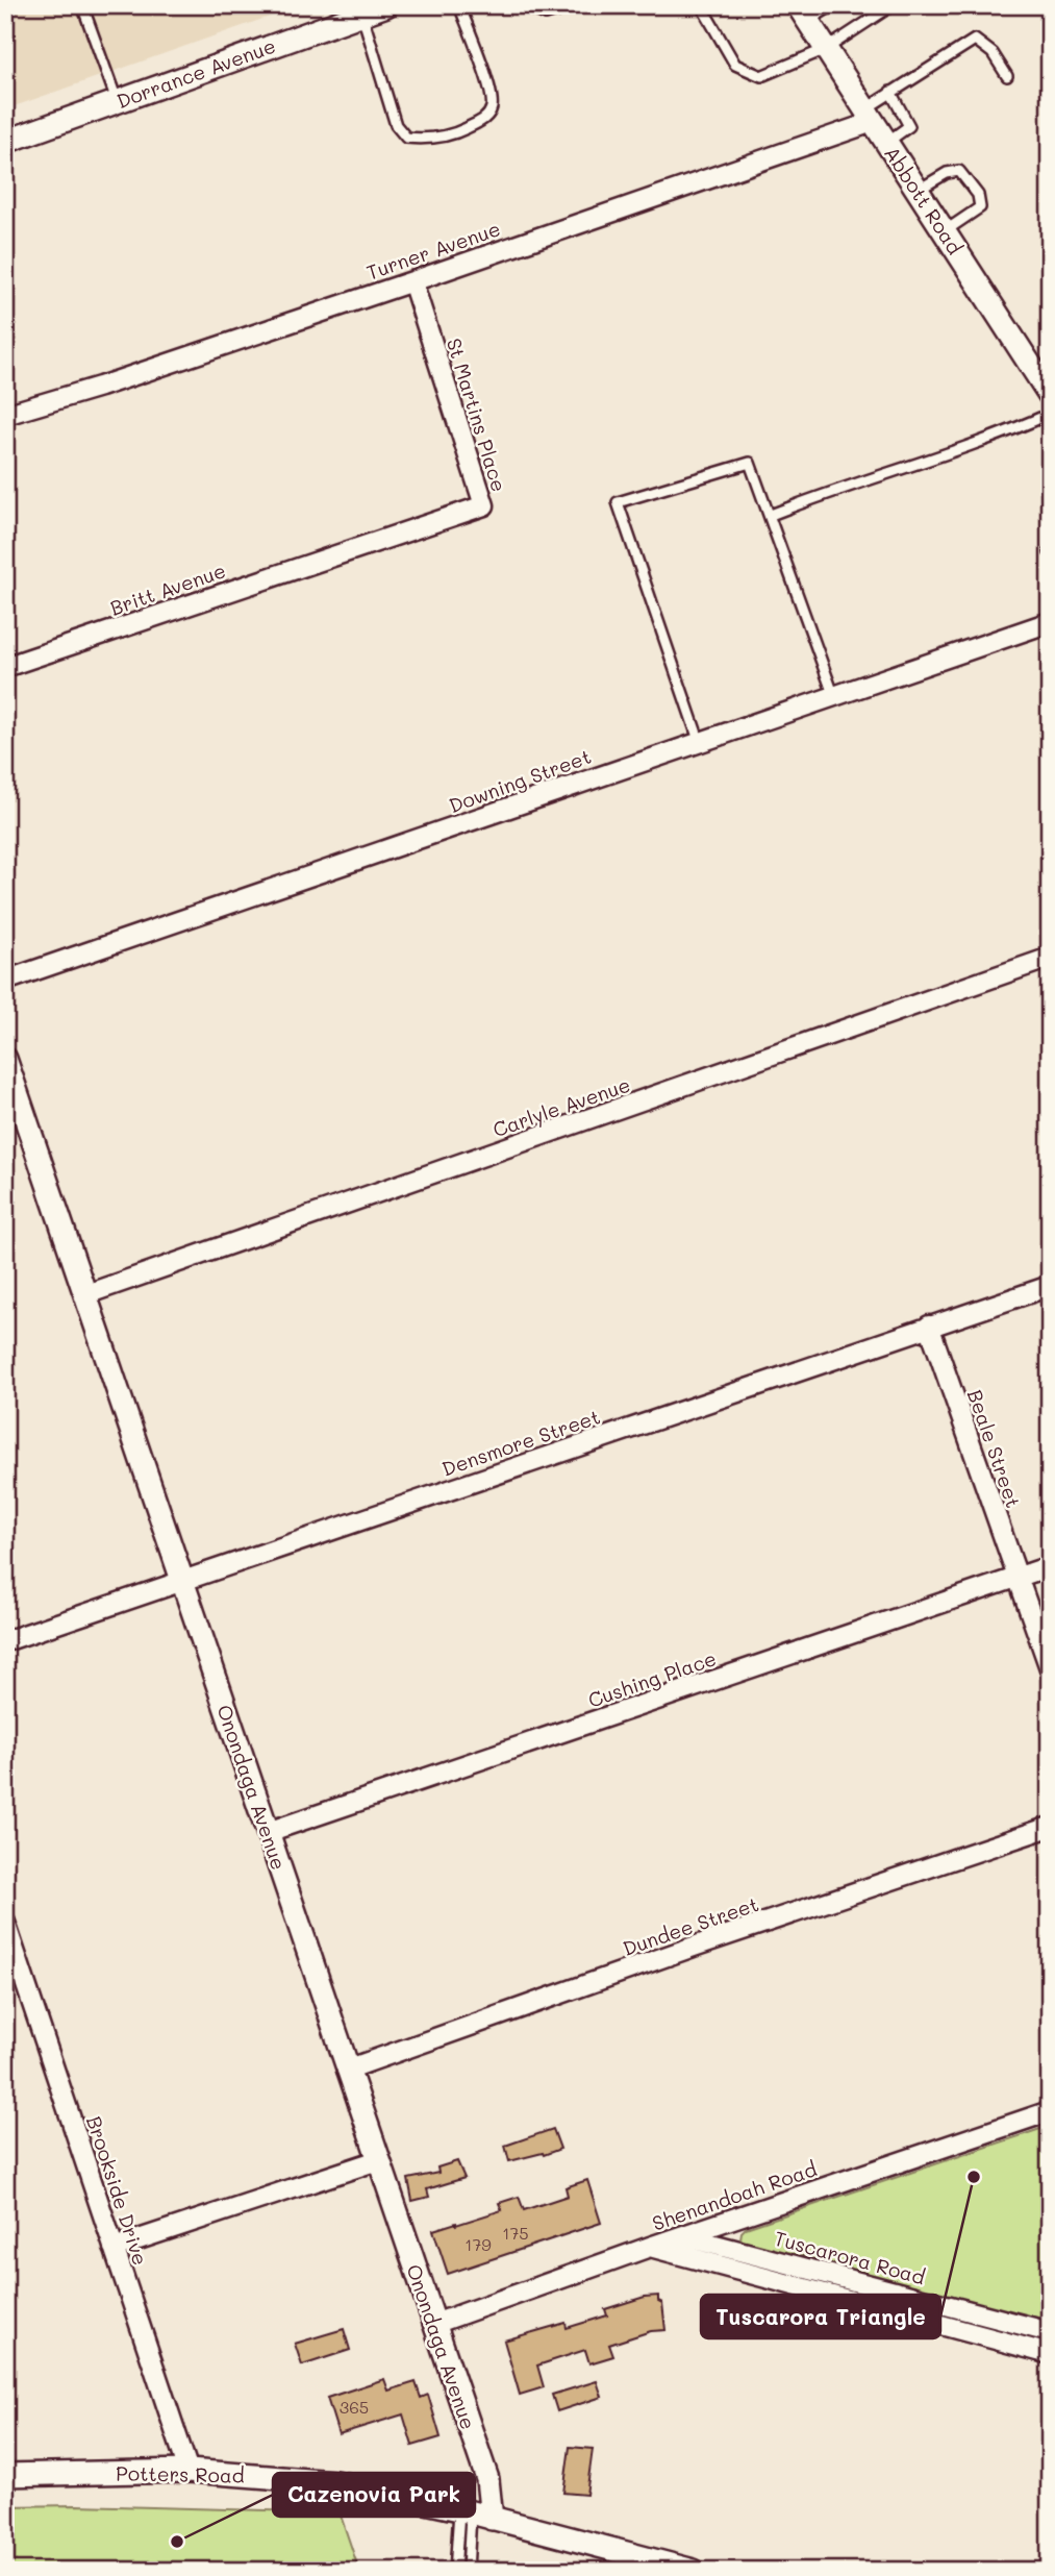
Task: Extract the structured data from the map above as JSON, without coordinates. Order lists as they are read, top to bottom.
{
  "streets": {
    "street": [
      "Dorrance Avenue",
      "Abbott Road",
      "Turner Avenue",
      "St Martins Place",
      "Britt Avenue",
      "Downing Street",
      "Carlyle Avenue",
      "Densmore Street",
      "Beale Street",
      "Cushing Place",
      "Onondaga Avenue",
      "Dundee Street",
      "Brookside Drive",
      "Shenandoah Road",
      "Tuscarora Road",
      "Potters Road"
    ]
  },
  "crossings": [
    ["Abbott Road", "Turner Avenue"],
    ["Turner Avenue", "St Martins Place"],
    ["St Martins Place", "Britt Avenue"],
    ["Carlyle Avenue", "Onondaga Avenue"],
    ["Densmore Street", "Beale Street"],
    ["Densmore Street", "Onondaga Avenue"],
    ["Beale Street", "Cushing Place"],
    ["Cushing Place", "Onondaga Avenue"],
    ["Onondaga Avenue", "Dundee Street"],
    ["Onondaga Avenue", "Shenandoah Road"],
    ["Onondaga Avenue", "Potters Road"],
    ["Brookside Drive", "Potters Road"],
    ["Shenandoah Road", "Tuscarora Road"]
  ],
  "places": ["Tuscarora Triangle", "Cazenovia Park"],
  "house_numbers": ["175", "179", "365"]
}
